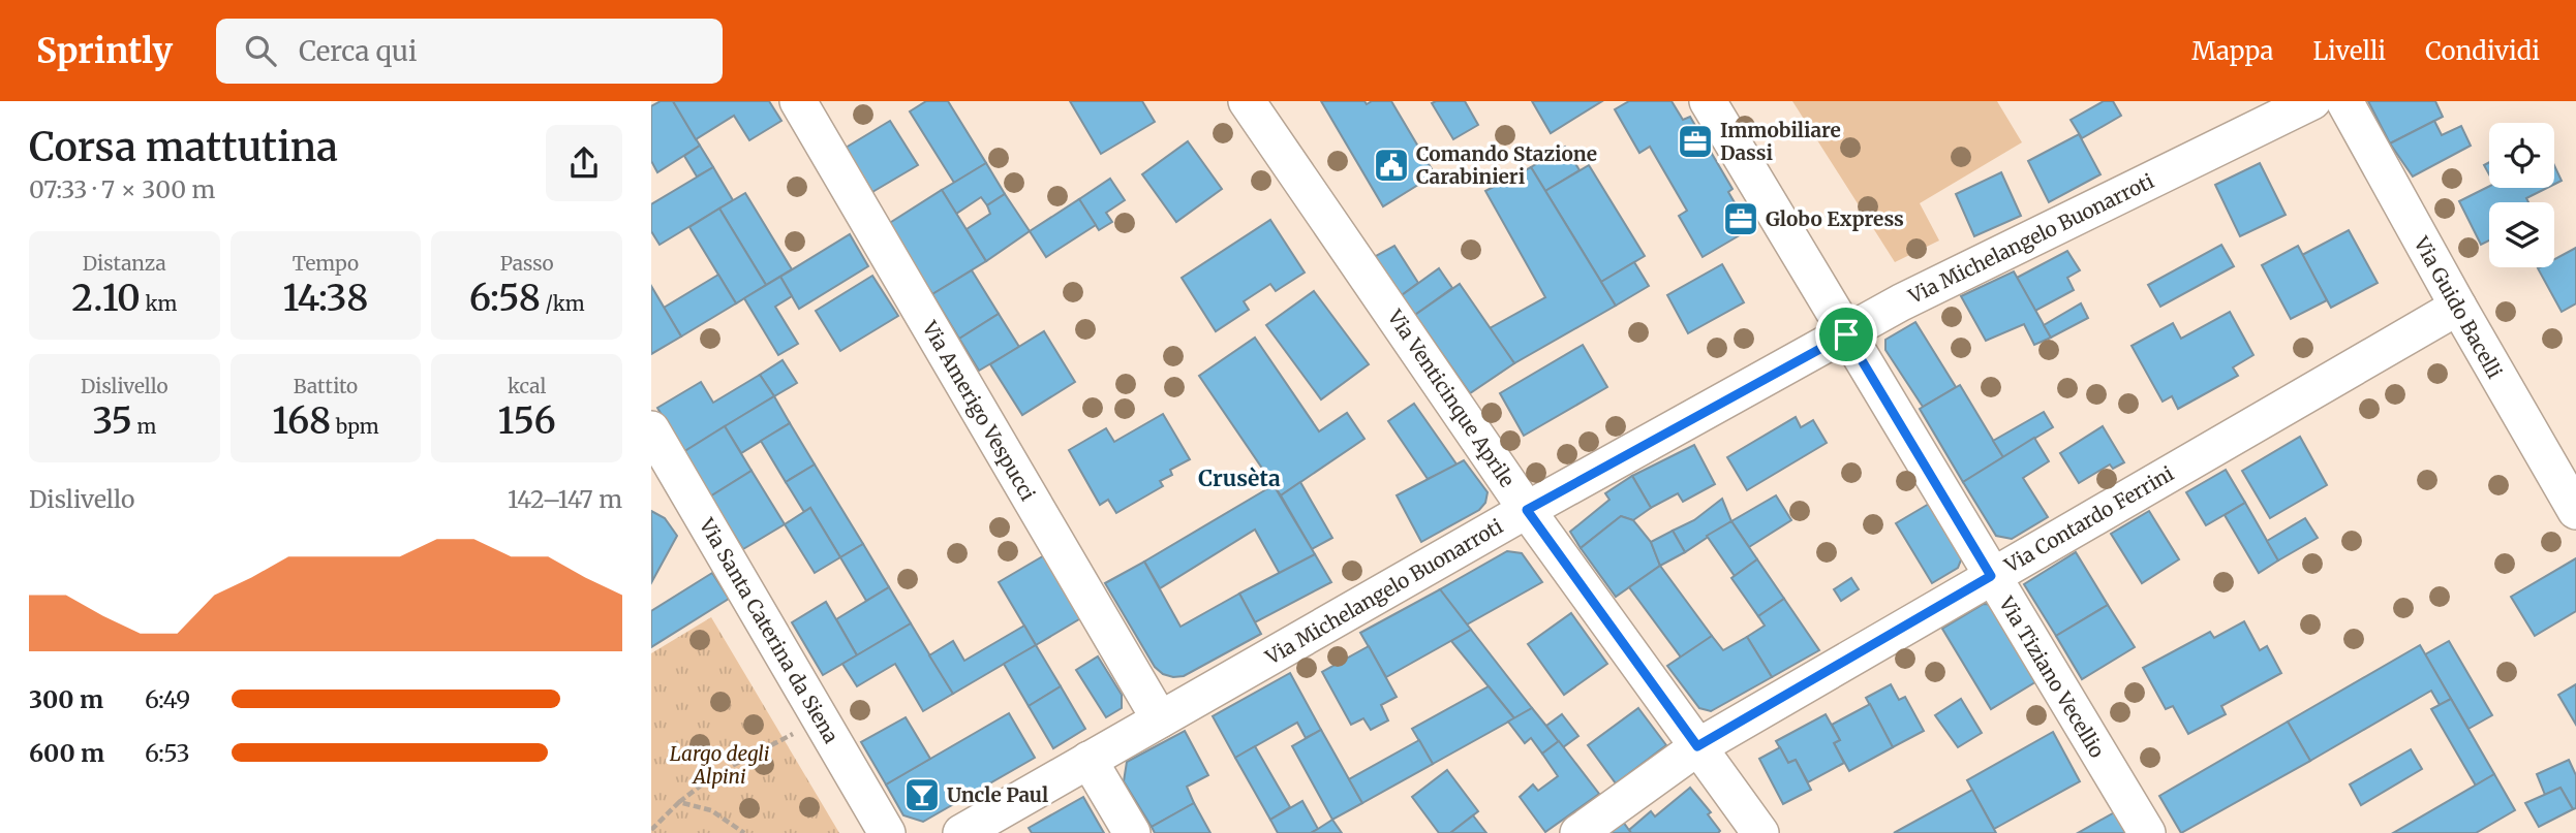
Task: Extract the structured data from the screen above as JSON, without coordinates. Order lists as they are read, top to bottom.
{
  "streets": {
    "street": [
      "Via Michelangelo Buonarroti",
      "Via Guido Bacelli",
      "Via Venticinque Aprile",
      "Via Amerigo Vespucci",
      "Via Contardo Ferrini",
      "Via Santa Caterina da Siena",
      "Via Tiziano Vecellio"
    ]
  },
  "crossings": [
    ["Via Michelangelo Buonarroti", "Via Venticinque Aprile"],
    ["Via Michelangelo Buonarroti", "Via Amerigo Vespucci"],
    ["Via Michelangelo Buonarroti", "Via Tiziano Vecellio"],
    ["Via Guido Bacelli", "Via Contardo Ferrini"],
    ["Via Venticinque Aprile", "Via Contardo Ferrini"],
    ["Via Contardo Ferrini", "Via Tiziano Vecellio"]
  ],
  "districts": ["Crusèta"],
  "parks": ["Largo degli Alpini"],
  "places": {
    "office": ["Immobiliare Dassi", "Globo Express"],
    "public building": ["Comando Stazione Carabinieri"],
    "bar": ["Uncle Paul"]
  },
  "page": {
    "header": "Sprintly",
    "search": "Cerca qui",
    "nav": ["Mappa", "Livelli", "Condividi"],
    "heading": ["Corsa mattutina", "07:33 · 7 × 300 m"],
    "stats": [
      ["Distanza", "2.10 km"],
      ["Tempo", "14:38"],
      ["Passo", "6:58 /km"],
      ["Dislivello", "35 m"],
      ["Battito", "168 bpm"],
      ["kcal", "156"]
    ],
    "chart": ["Dislivello", "142–147 m"],
    "list": [
      {
        "name": "300 m",
        "note": "6:49"
      },
      {
        "name": "600 m",
        "note": "6:53"
      }
    ]
  }
}
